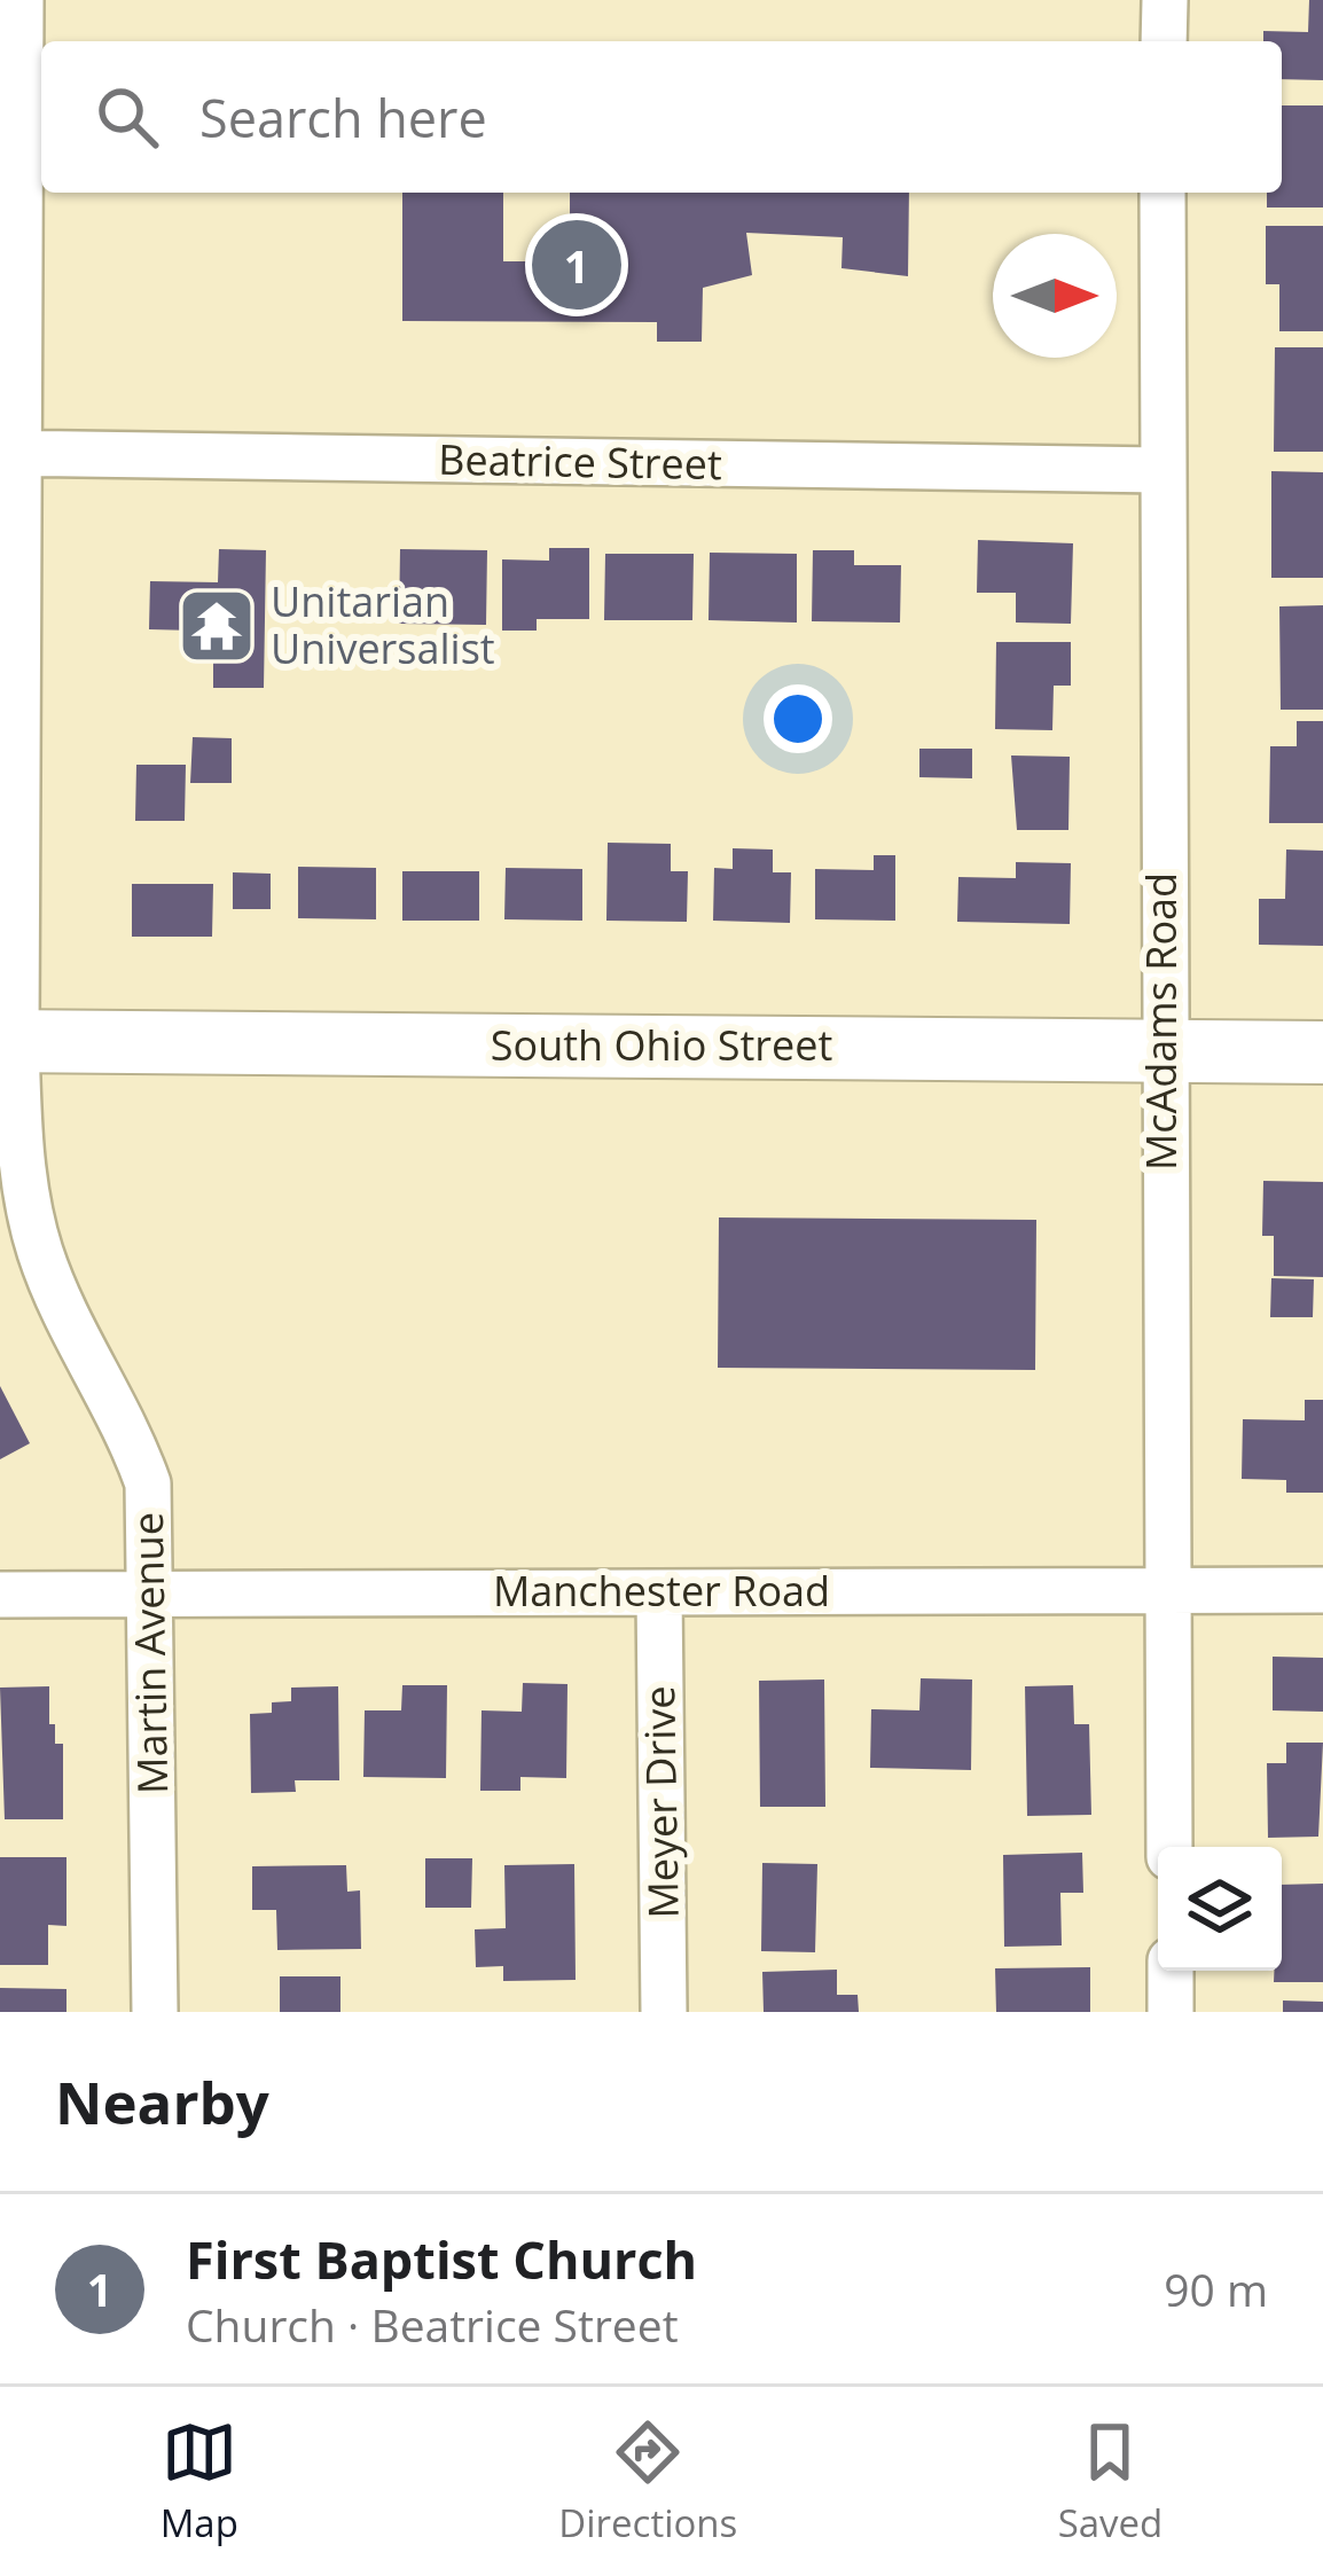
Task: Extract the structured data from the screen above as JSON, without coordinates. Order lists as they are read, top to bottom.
{
  "streets": {
    "main road": ["South Ohio Street"],
    "street": [
      "Beatrice Street",
      "McAdams Road",
      "Manchester Road",
      "Martin Avenue",
      "Meyer Drive"
    ]
  },
  "crossings": [
    ["Beatrice Street", "McAdams Road"],
    ["Beatrice Street", "Martin Avenue"],
    ["McAdams Road", "South Ohio Street"],
    ["McAdams Road", "Manchester Road"],
    ["South Ohio Street", "Martin Avenue"],
    ["Manchester Road", "Martin Avenue"],
    ["Manchester Road", "Meyer Drive"]
  ],
  "places": {
    "temple": ["Unitarian Universalist"]
  },
  "north": "right",
  "page": {
    "search": "Search here",
    "pins": "1",
    "heading": "Nearby",
    "list": [
      {
        "mark": "1",
        "name": "First Baptist Church",
        "note": "Church · Beatrice Street",
        "value": "90 m"
      }
    ],
    "nav": ["Map", "Directions", "Saved"]
  }
}
